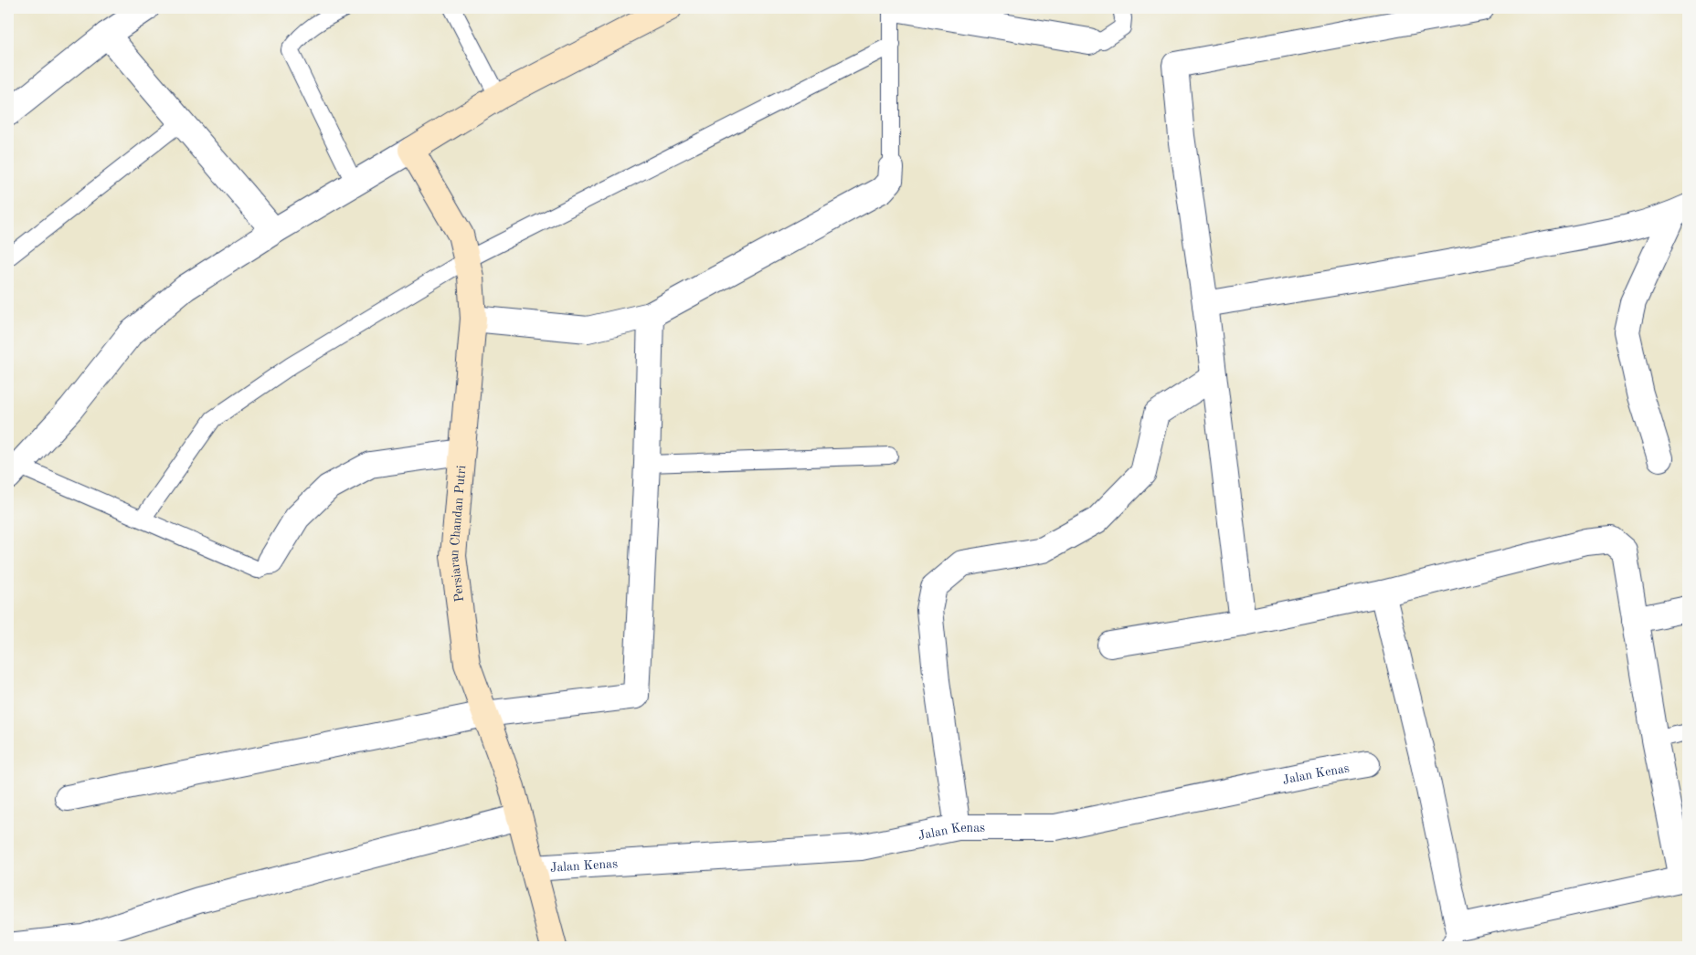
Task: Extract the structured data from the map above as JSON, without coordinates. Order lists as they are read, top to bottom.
{
  "streets": {
    "street": ["Persiaran Chandan Putri", "Jalan Kenas"]
  },
  "crossings": [
    ["Persiaran Chandan Putri", "Jalan Kenas"]
  ]
}
